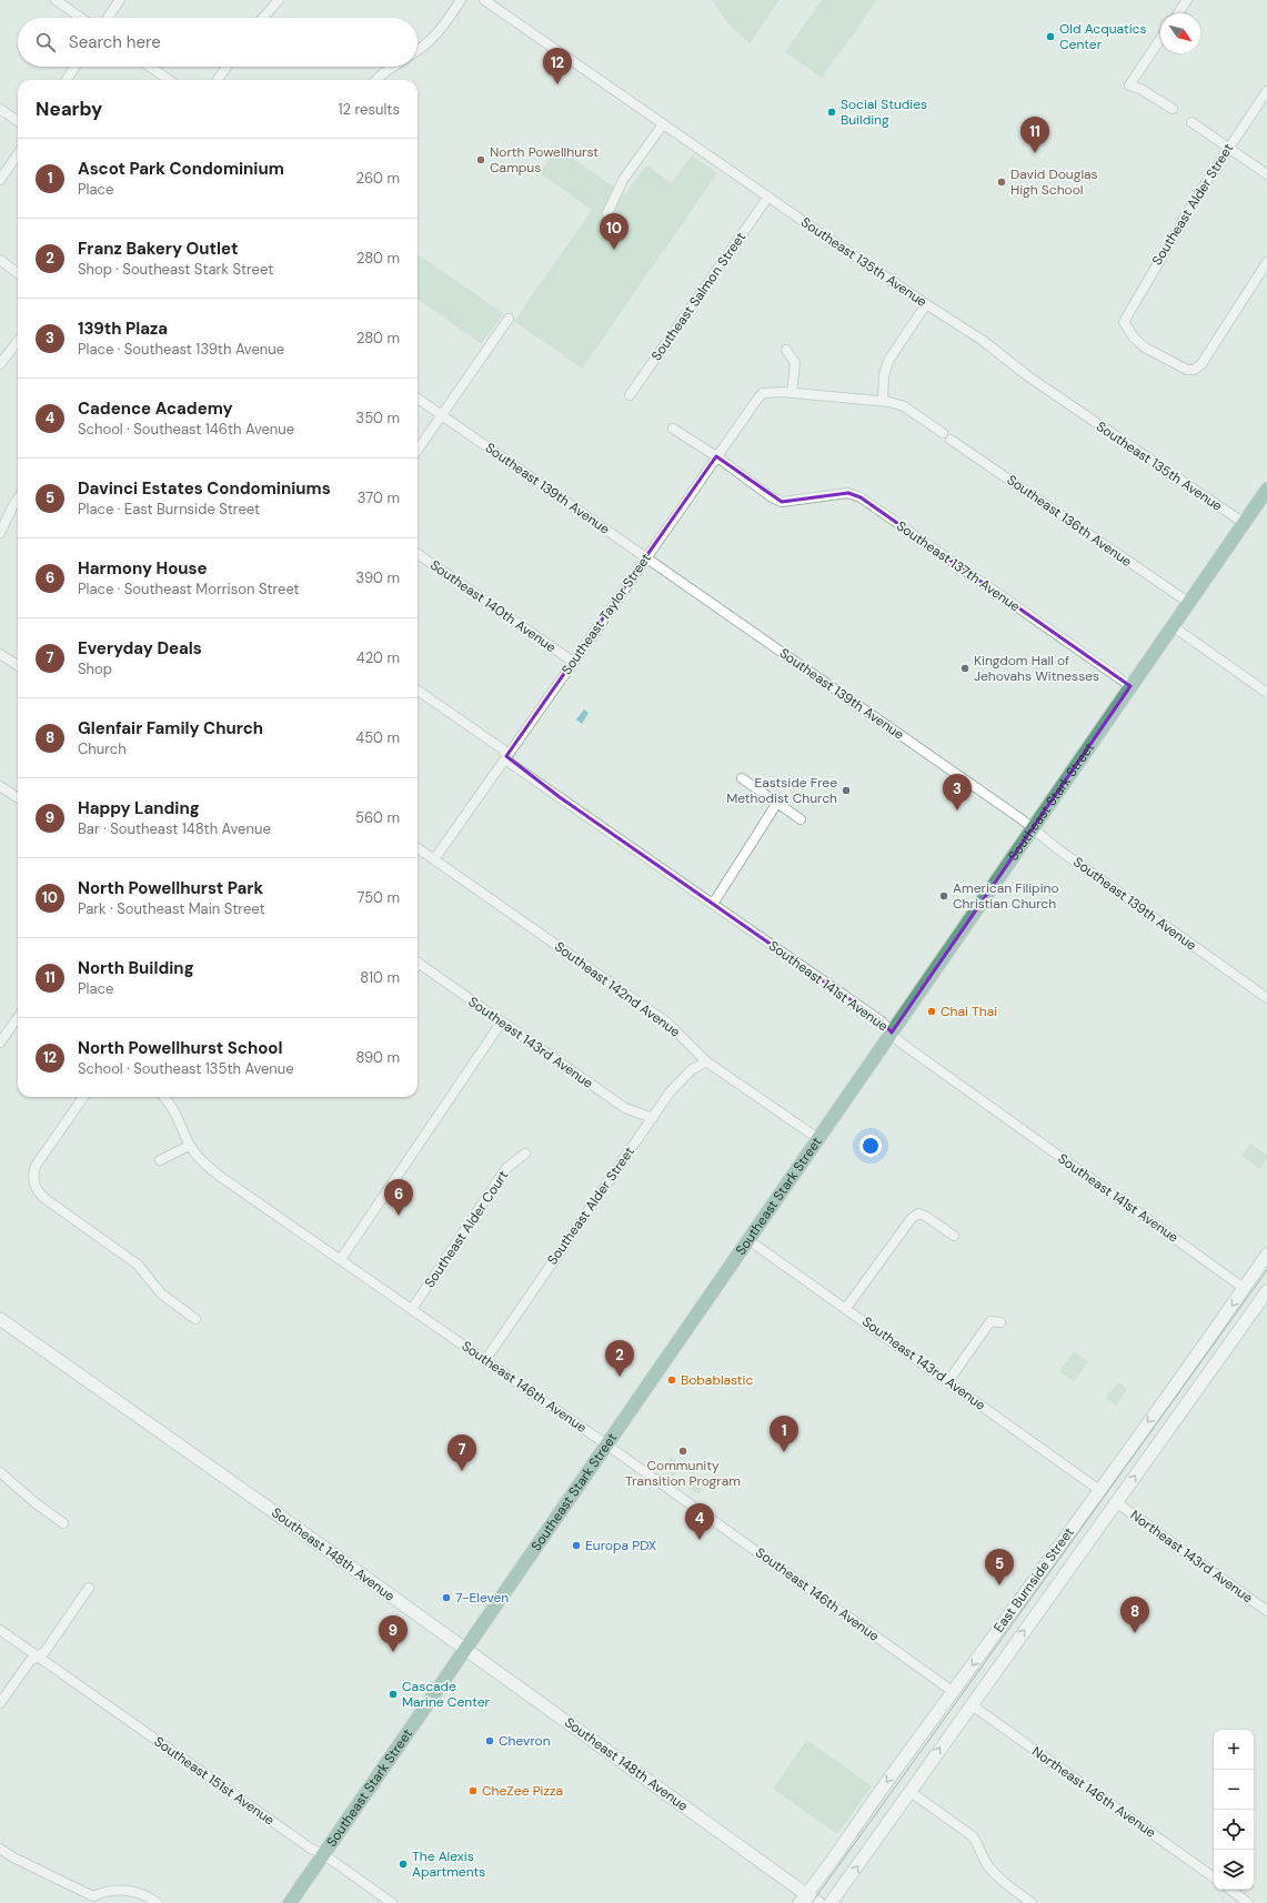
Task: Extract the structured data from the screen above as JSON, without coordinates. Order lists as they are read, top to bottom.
{
  "streets": {
    "main road": ["Southeast Stark Street"],
    "street": [
      "Southeast Alder Street",
      "Southeast 135th Avenue",
      "Southeast Salmon Street",
      "Southeast 139th Avenue",
      "Southeast 136th Avenue",
      "Southeast 137th Avenue",
      "Southeast 140th Avenue",
      "Southeast Taylor Street",
      "Southeast 141st Avenue",
      "Southeast 142nd Avenue",
      "Southeast 143rd Avenue",
      "Southeast Alder Court",
      "Southeast 146th Avenue",
      "Southeast 148th Avenue",
      "Northeast 143rd Avenue",
      "East Burnside Street",
      "Southeast 151st Avenue",
      "Northeast 146th Avenue"
    ]
  },
  "crossings": [
    ["Southeast Alder Street", "Southeast 142nd Avenue"],
    ["Southeast Alder Street", "Southeast 143rd Avenue"],
    ["Southeast Alder Street", "Southeast 146th Avenue"],
    ["Southeast 135th Avenue", "Southeast Salmon Street"],
    ["Southeast 135th Avenue", "Southeast Stark Street"],
    ["Southeast 139th Avenue", "Southeast Taylor Street"],
    ["Southeast 139th Avenue", "Southeast Stark Street"],
    ["Southeast 136th Avenue", "Southeast Stark Street"],
    ["Southeast 137th Avenue", "Southeast Taylor Street"],
    ["Southeast 137th Avenue", "Southeast Stark Street"],
    ["Southeast 140th Avenue", "Southeast Taylor Street"],
    ["Southeast Taylor Street", "Southeast 141st Avenue"],
    ["Southeast Taylor Street", "Southeast 142nd Avenue"],
    ["Southeast Stark Street", "Southeast 141st Avenue"],
    ["Southeast Stark Street", "Southeast 142nd Avenue"],
    ["Southeast Stark Street", "Southeast 143rd Avenue"],
    ["Southeast Stark Street", "Southeast 146th Avenue"],
    ["Southeast Stark Street", "Southeast 148th Avenue"],
    ["Southeast Stark Street", "Southeast 151st Avenue"],
    ["Southeast 141st Avenue", "East Burnside Street"],
    ["Southeast 143rd Avenue", "East Burnside Street"],
    ["Southeast Alder Court", "Southeast 146th Avenue"],
    ["Southeast 146th Avenue", "East Burnside Street"],
    ["Southeast 148th Avenue", "East Burnside Street"],
    ["Northeast 143rd Avenue", "East Burnside Street"],
    ["East Burnside Street", "Northeast 146th Avenue"]
  ],
  "places": [
    "Old Acquatics Center",
    "Social Studies Building",
    "North Powellhurst Campus",
    "David Douglas High School",
    "Kingdom Hall of Jehovahs Witnesses",
    "Eastside Free Methodist Church",
    "American Filipino Christian Church",
    "Chai Thai",
    "Bobablastic",
    "Community Transition Program",
    "Europa PDX",
    "7-Eleven",
    "Cascade Marine Center",
    "Chevron",
    "CheZee Pizza",
    "The Alexis Apartments"
  ],
  "north": "bottom right",
  "page": {
    "search": "Search here",
    "pins": [
      "12",
      "11",
      "10",
      "3",
      "6",
      "2",
      "1",
      "7",
      "4",
      "5",
      "8",
      "9"
    ],
    "heading": ["Nearby", "12 results"],
    "list": [
      {
        "mark": "1",
        "name": "Ascot Park Condominium",
        "note": "Place",
        "value": "260 m"
      },
      {
        "mark": "2",
        "name": "Franz Bakery Outlet",
        "note": "Shop · Southeast Stark Street",
        "value": "280 m"
      },
      {
        "mark": "3",
        "name": "139th Plaza",
        "note": "Place · Southeast 139th Avenue",
        "value": "280 m"
      },
      {
        "mark": "4",
        "name": "Cadence Academy",
        "note": "School · Southeast 146th Avenue",
        "value": "350 m"
      },
      {
        "mark": "5",
        "name": "Davinci Estates Condominiums",
        "note": "Place · East Burnside Street",
        "value": "370 m"
      },
      {
        "mark": "6",
        "name": "Harmony House",
        "note": "Place · Southeast Morrison Street",
        "value": "390 m"
      },
      {
        "mark": "7",
        "name": "Everyday Deals",
        "note": "Shop",
        "value": "420 m"
      },
      {
        "mark": "8",
        "name": "Glenfair Family Church",
        "note": "Church",
        "value": "450 m"
      },
      {
        "mark": "9",
        "name": "Happy Landing",
        "note": "Bar · Southeast 148th Avenue",
        "value": "560 m"
      },
      {
        "mark": "10",
        "name": "North Powellhurst Park",
        "note": "Park · Southeast Main Street",
        "value": "750 m"
      },
      {
        "mark": "11",
        "name": "North Building",
        "note": "Place",
        "value": "810 m"
      },
      {
        "mark": "12",
        "name": "North Powellhurst School",
        "note": "School · Southeast 135th Avenue",
        "value": "890 m"
      }
    ],
    "map_buttons": ["+", "−"]
  }
}
